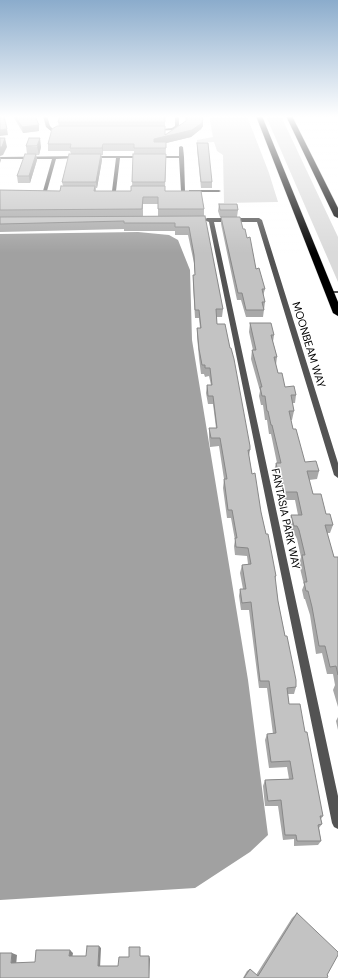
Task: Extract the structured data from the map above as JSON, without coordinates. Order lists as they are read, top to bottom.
{
  "streets": {
    "street": ["MOONBEAM WAY", "FANTASIA PARK WAY"]
  },
  "crossings": [
    ["MOONBEAM WAY", "FANTASIA PARK WAY"]
  ]
}
